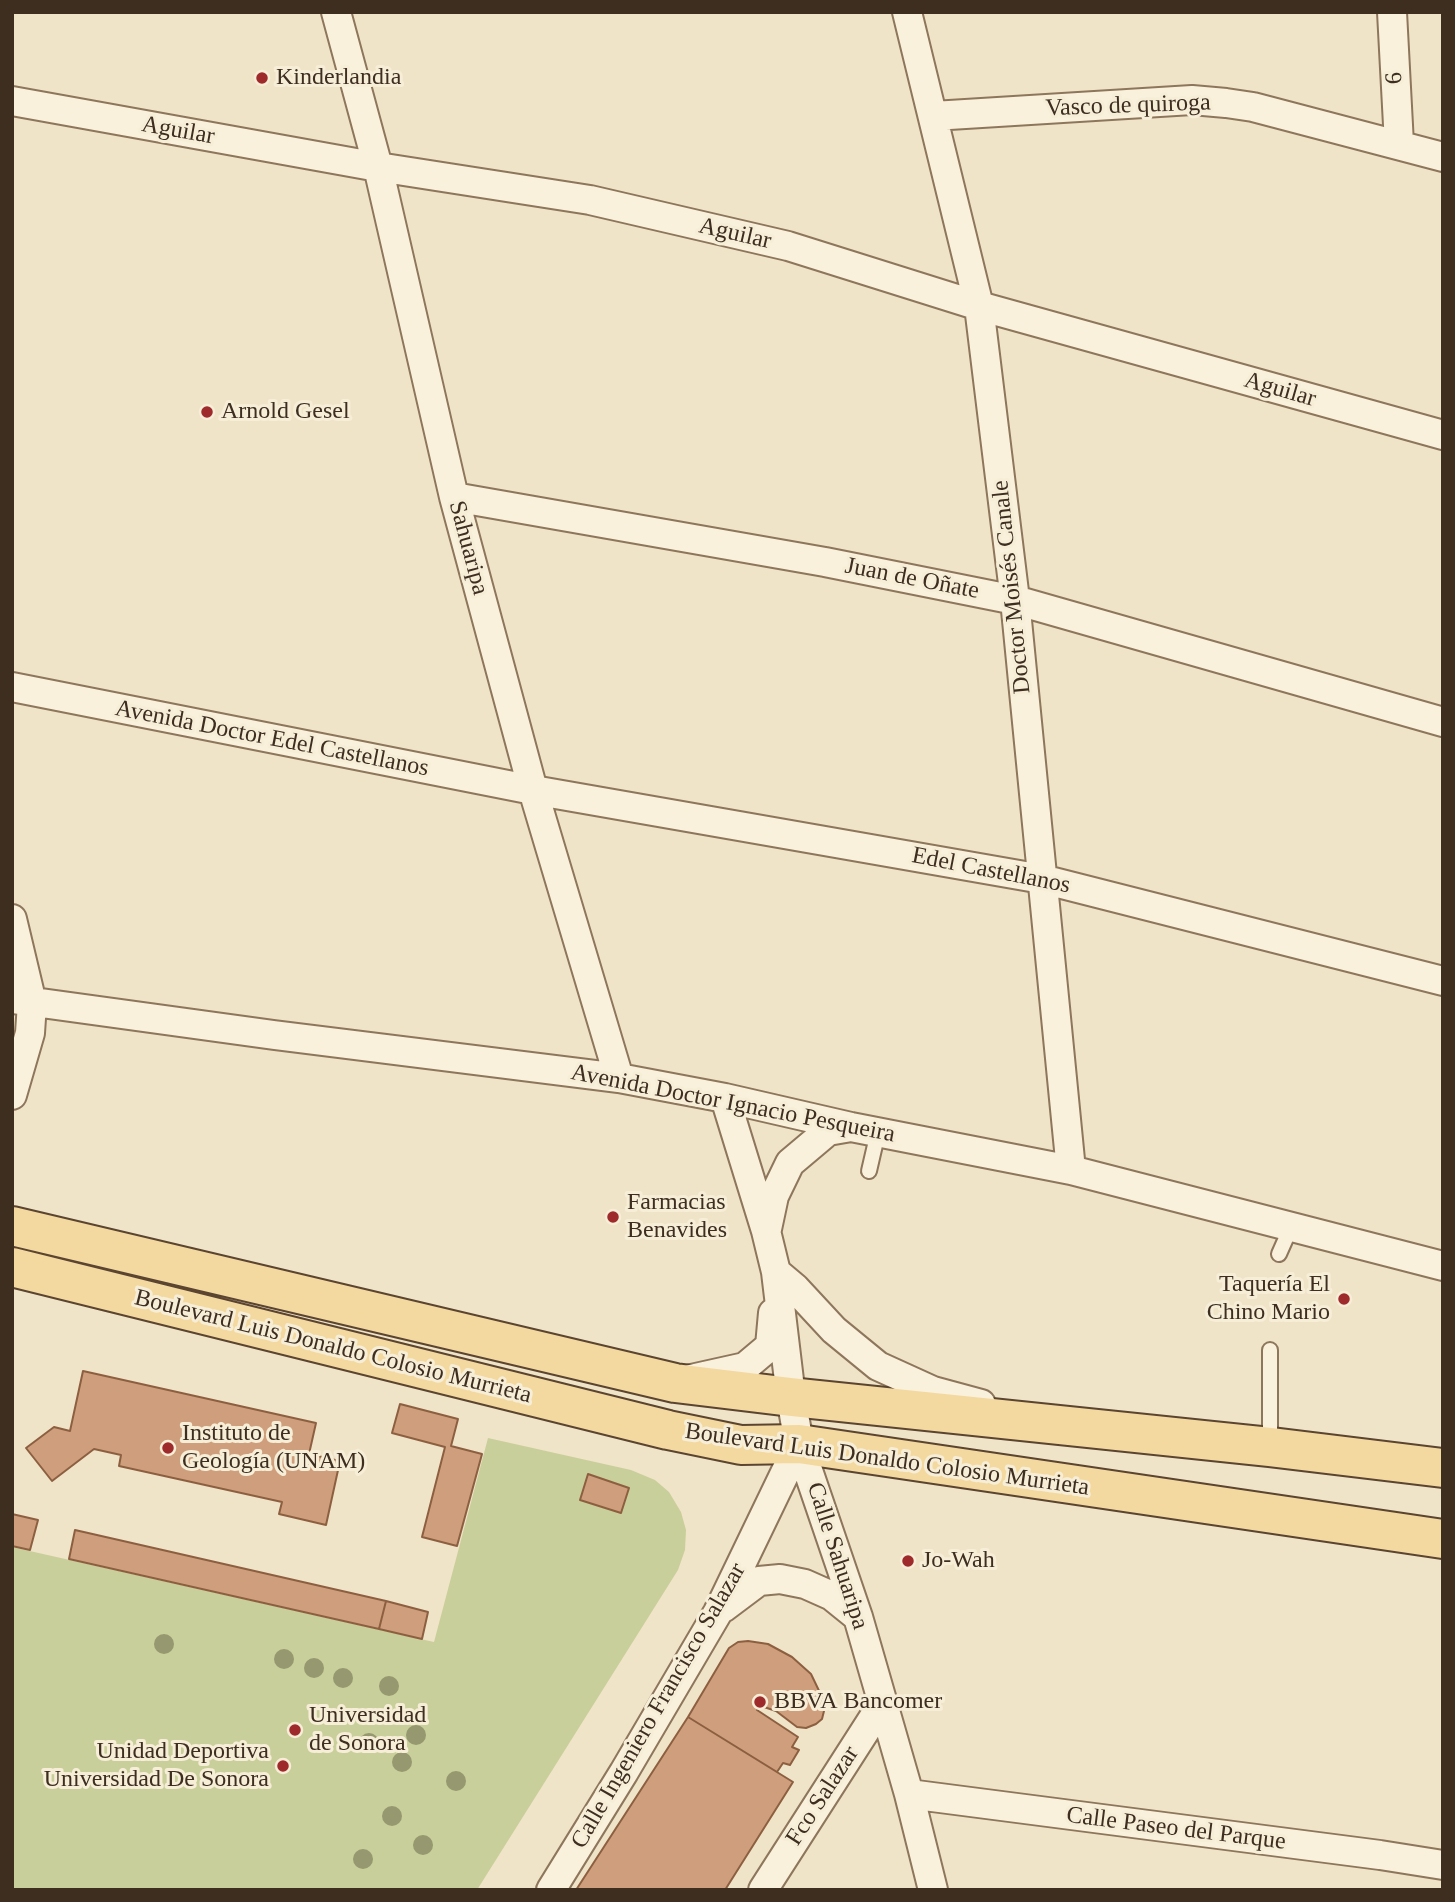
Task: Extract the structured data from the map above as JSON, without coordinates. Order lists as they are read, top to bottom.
{
  "streets": {
    "main road": ["Boulevard Luis Donaldo Colosio Murrieta"],
    "street": [
      "6",
      "Vasco de quiroga",
      "Aguilar",
      "Sahuaripa",
      "Juan de Oñate",
      "Doctor Moisés Canale",
      "Avenida Doctor Edel Castellanos",
      "Edel Castellanos",
      "Avenida Doctor Ignacio Pesqueira",
      "Calle Sahuaripa",
      "Calle Ingeniero Francisco Salazar",
      "Fco Salazar",
      "Calle Paseo del Parque"
    ]
  },
  "crossings": [
    ["6", "Vasco de quiroga"],
    ["Vasco de quiroga", "Doctor Moisés Canale"],
    ["Aguilar", "Sahuaripa"],
    ["Aguilar", "Doctor Moisés Canale"],
    ["Sahuaripa", "Juan de Oñate"],
    ["Sahuaripa", "Avenida Doctor Edel Castellanos"],
    ["Sahuaripa", "Edel Castellanos"],
    ["Sahuaripa", "Avenida Doctor Ignacio Pesqueira"],
    ["Juan de Oñate", "Doctor Moisés Canale"],
    ["Doctor Moisés Canale", "Edel Castellanos"],
    ["Doctor Moisés Canale", "Avenida Doctor Ignacio Pesqueira"],
    ["Avenida Doctor Edel Castellanos", "Edel Castellanos"],
    ["Avenida Doctor Ignacio Pesqueira", "Calle Sahuaripa"],
    ["Boulevard Luis Donaldo Colosio Murrieta", "Calle Sahuaripa"],
    ["Boulevard Luis Donaldo Colosio Murrieta", "Calle Ingeniero Francisco Salazar"],
    ["Calle Sahuaripa", "Calle Ingeniero Francisco Salazar"],
    ["Calle Sahuaripa", "Fco Salazar"],
    ["Calle Sahuaripa", "Calle Paseo del Parque"]
  ],
  "places": [
    "Kinderlandia",
    "Arnold Gesel",
    "Farmacias Benavides",
    "Taquería El Chino Mario",
    "Instituto de Geología (UNAM)",
    "Jo-Wah",
    "BBVA Bancomer",
    "Universidad de Sonora",
    "Unidad Deportiva Universidad De Sonora"
  ]
}
